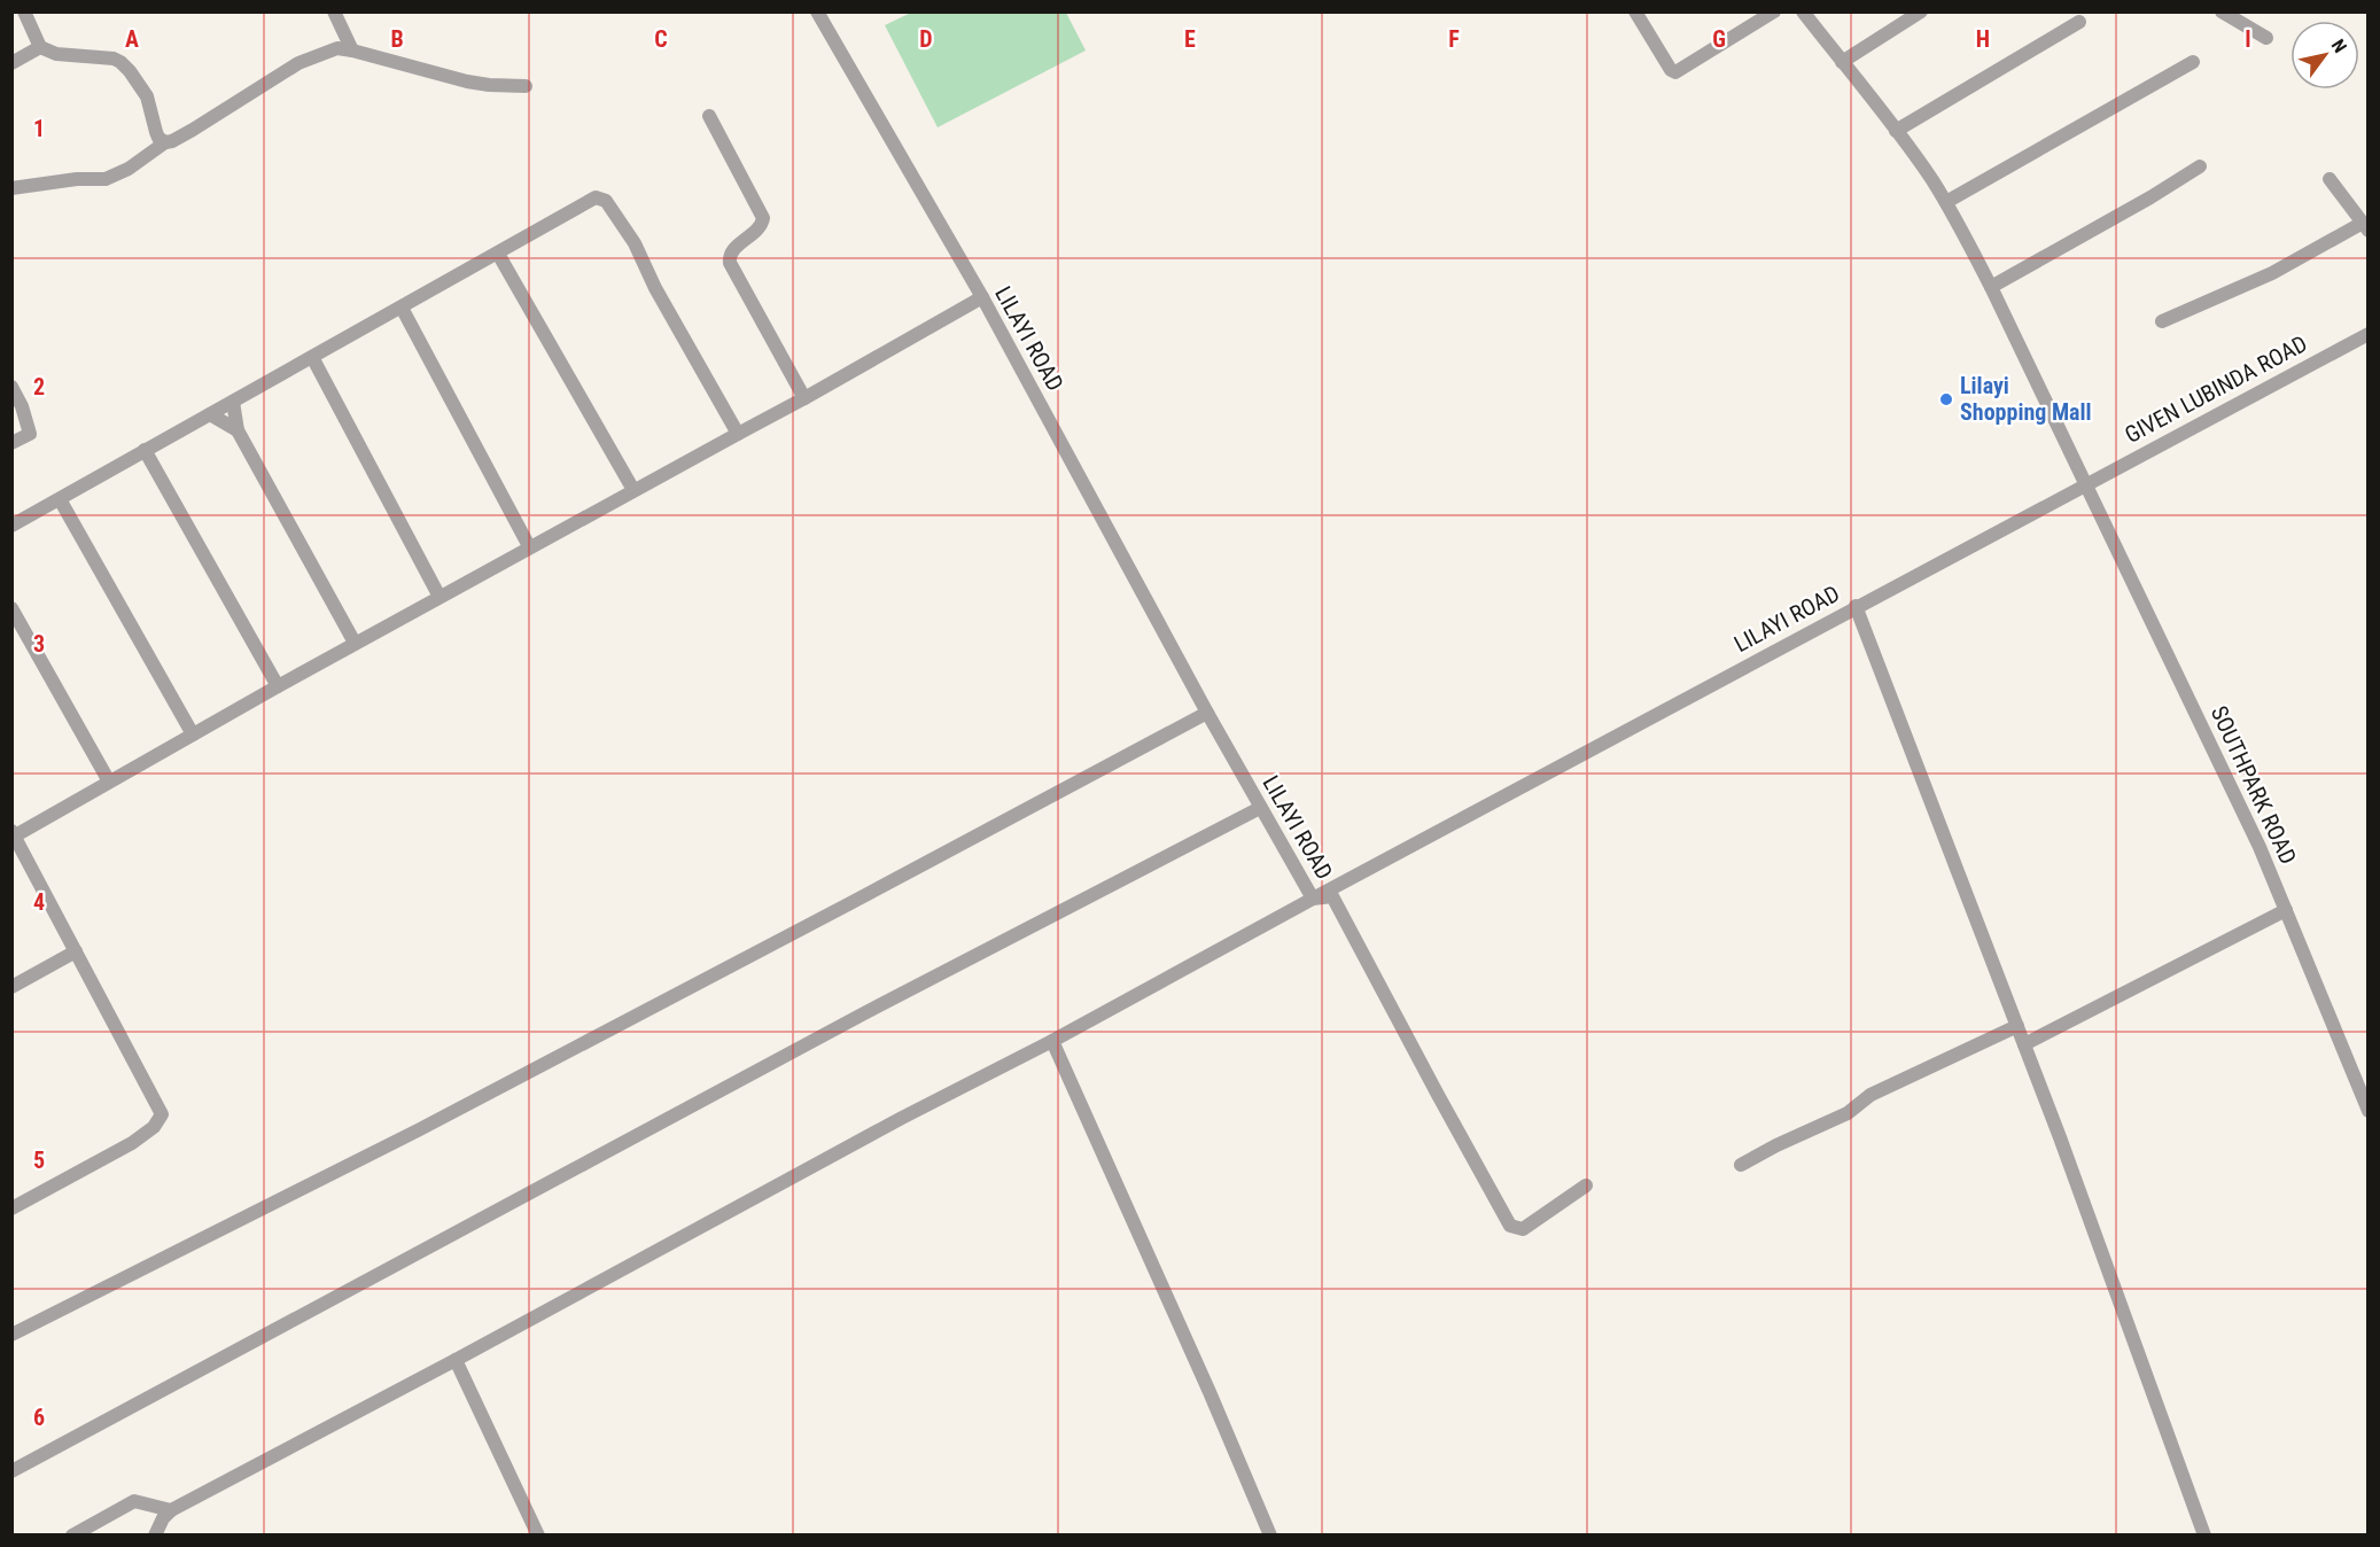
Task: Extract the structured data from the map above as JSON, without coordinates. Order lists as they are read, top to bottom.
{
  "streets": {
    "street": ["LILAYI ROAD", "GIVEN LUBINDA ROAD", "SOUTHPARK ROAD"]
  },
  "crossings": [
    ["LILAYI ROAD", "GIVEN LUBINDA ROAD"],
    ["LILAYI ROAD", "SOUTHPARK ROAD"],
    ["GIVEN LUBINDA ROAD", "SOUTHPARK ROAD"]
  ],
  "places": ["Lilayi Shopping Mall"],
  "north": "top right",
  "grid": {
    "columns": [
      "A",
      "B",
      "C",
      "D",
      "E",
      "F",
      "G",
      "H",
      "I"
    ],
    "rows": [
      "1",
      "2",
      "3",
      "4",
      "5",
      "6"
    ]
  }
}
